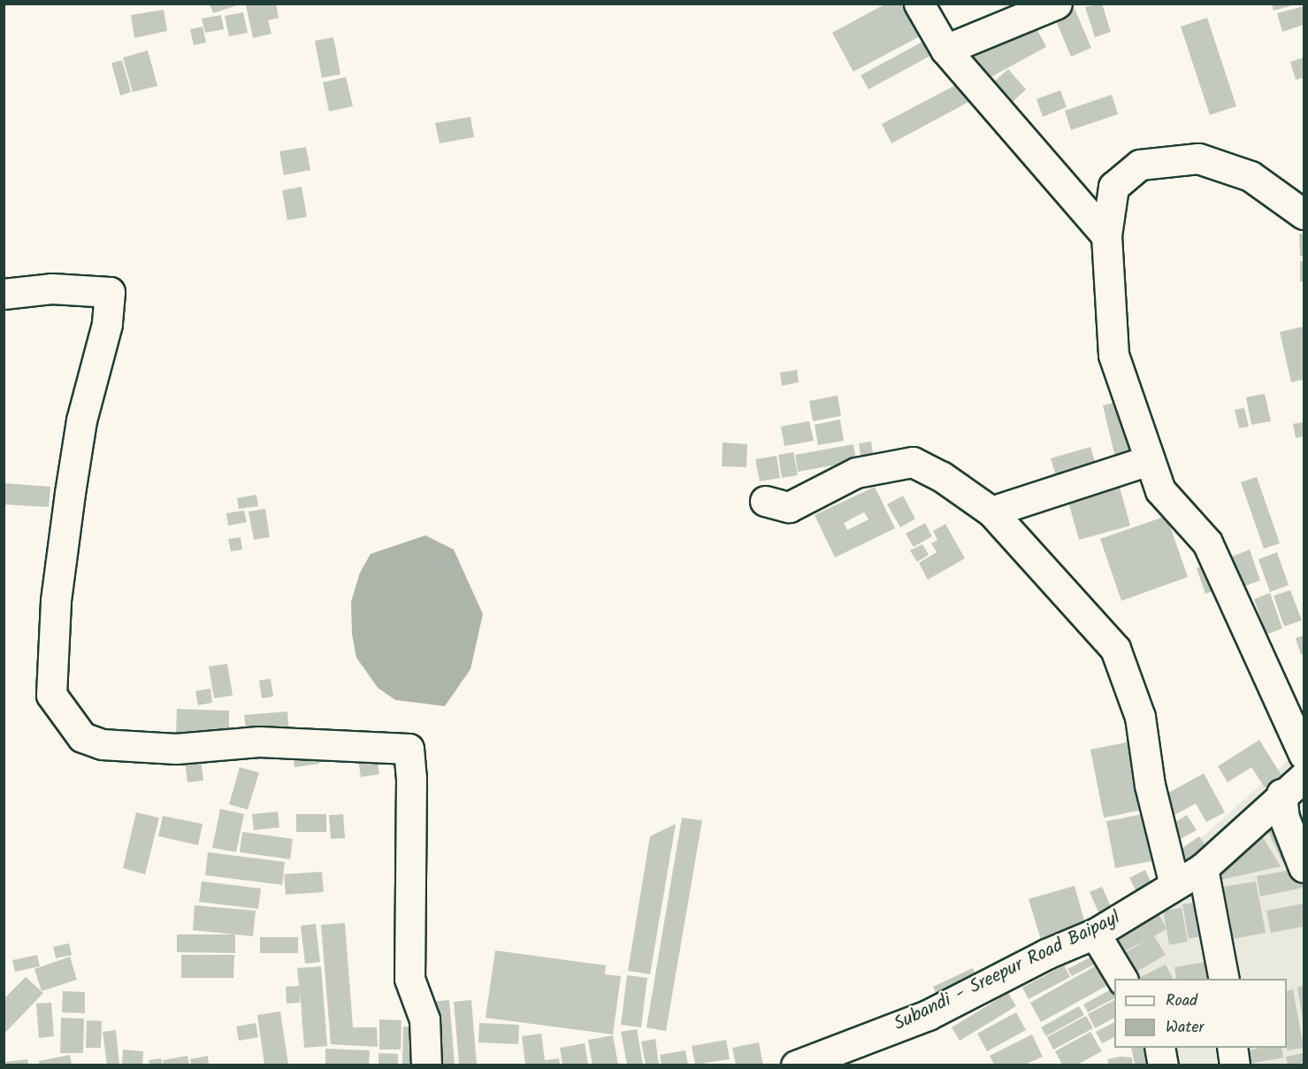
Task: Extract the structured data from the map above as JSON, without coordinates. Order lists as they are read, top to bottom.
{
  "streets": {
    "street": ["Subandi - Sreepur Road Baipayl"]
  },
  "legend": ["Road", "Water"]
}
